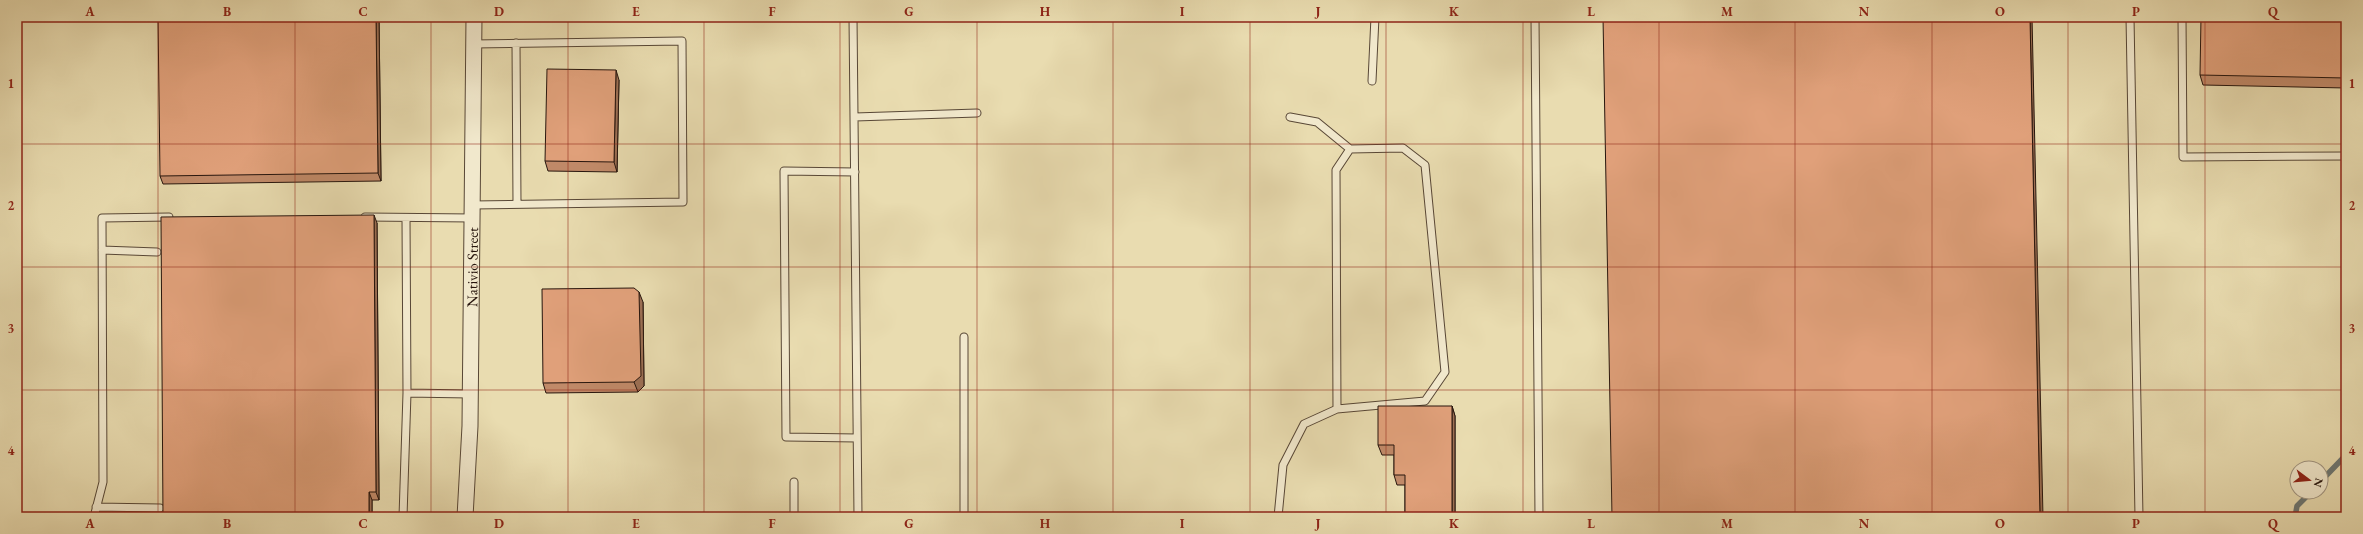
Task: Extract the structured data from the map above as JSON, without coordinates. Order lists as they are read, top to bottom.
{
  "streets": {
    "street": ["Nativio Street"]
  },
  "north": "right",
  "grid": {
    "columns": [
      "A",
      "B",
      "C",
      "D",
      "E",
      "F",
      "G",
      "H",
      "I",
      "J",
      "K",
      "L",
      "M",
      "N",
      "O",
      "P",
      "Q"
    ],
    "rows": [
      "1",
      "2",
      "3",
      "4"
    ]
  }
}
